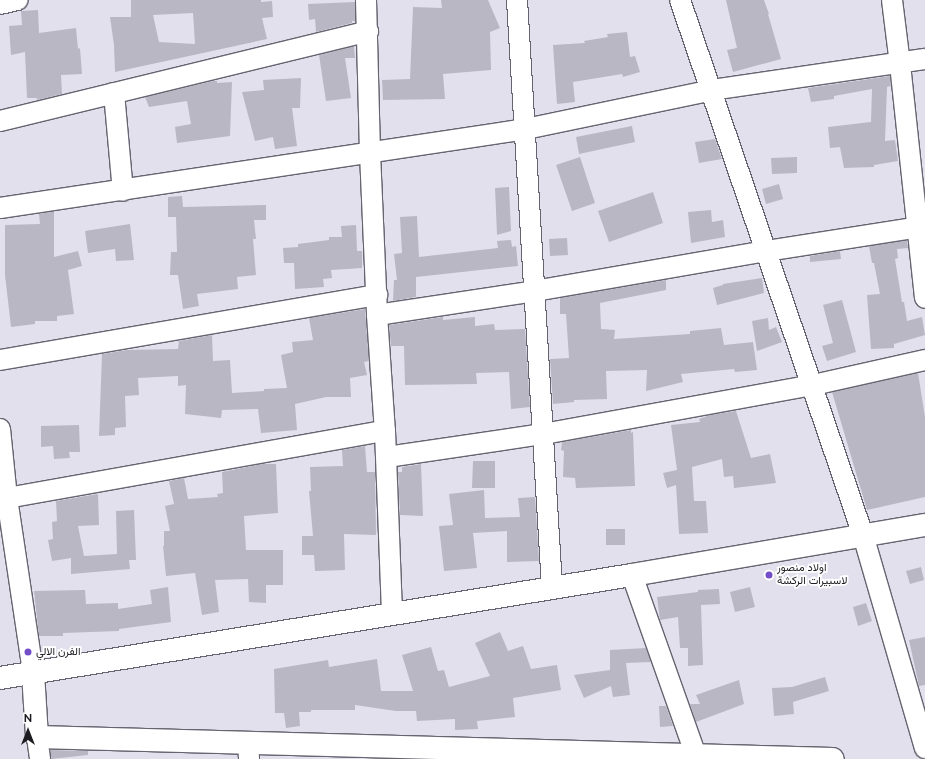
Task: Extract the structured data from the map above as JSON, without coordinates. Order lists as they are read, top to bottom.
{
  "places": ["اولاد منصور لاسبيرات الركشة", "الفرن الالي"],
  "north": "top"
}
